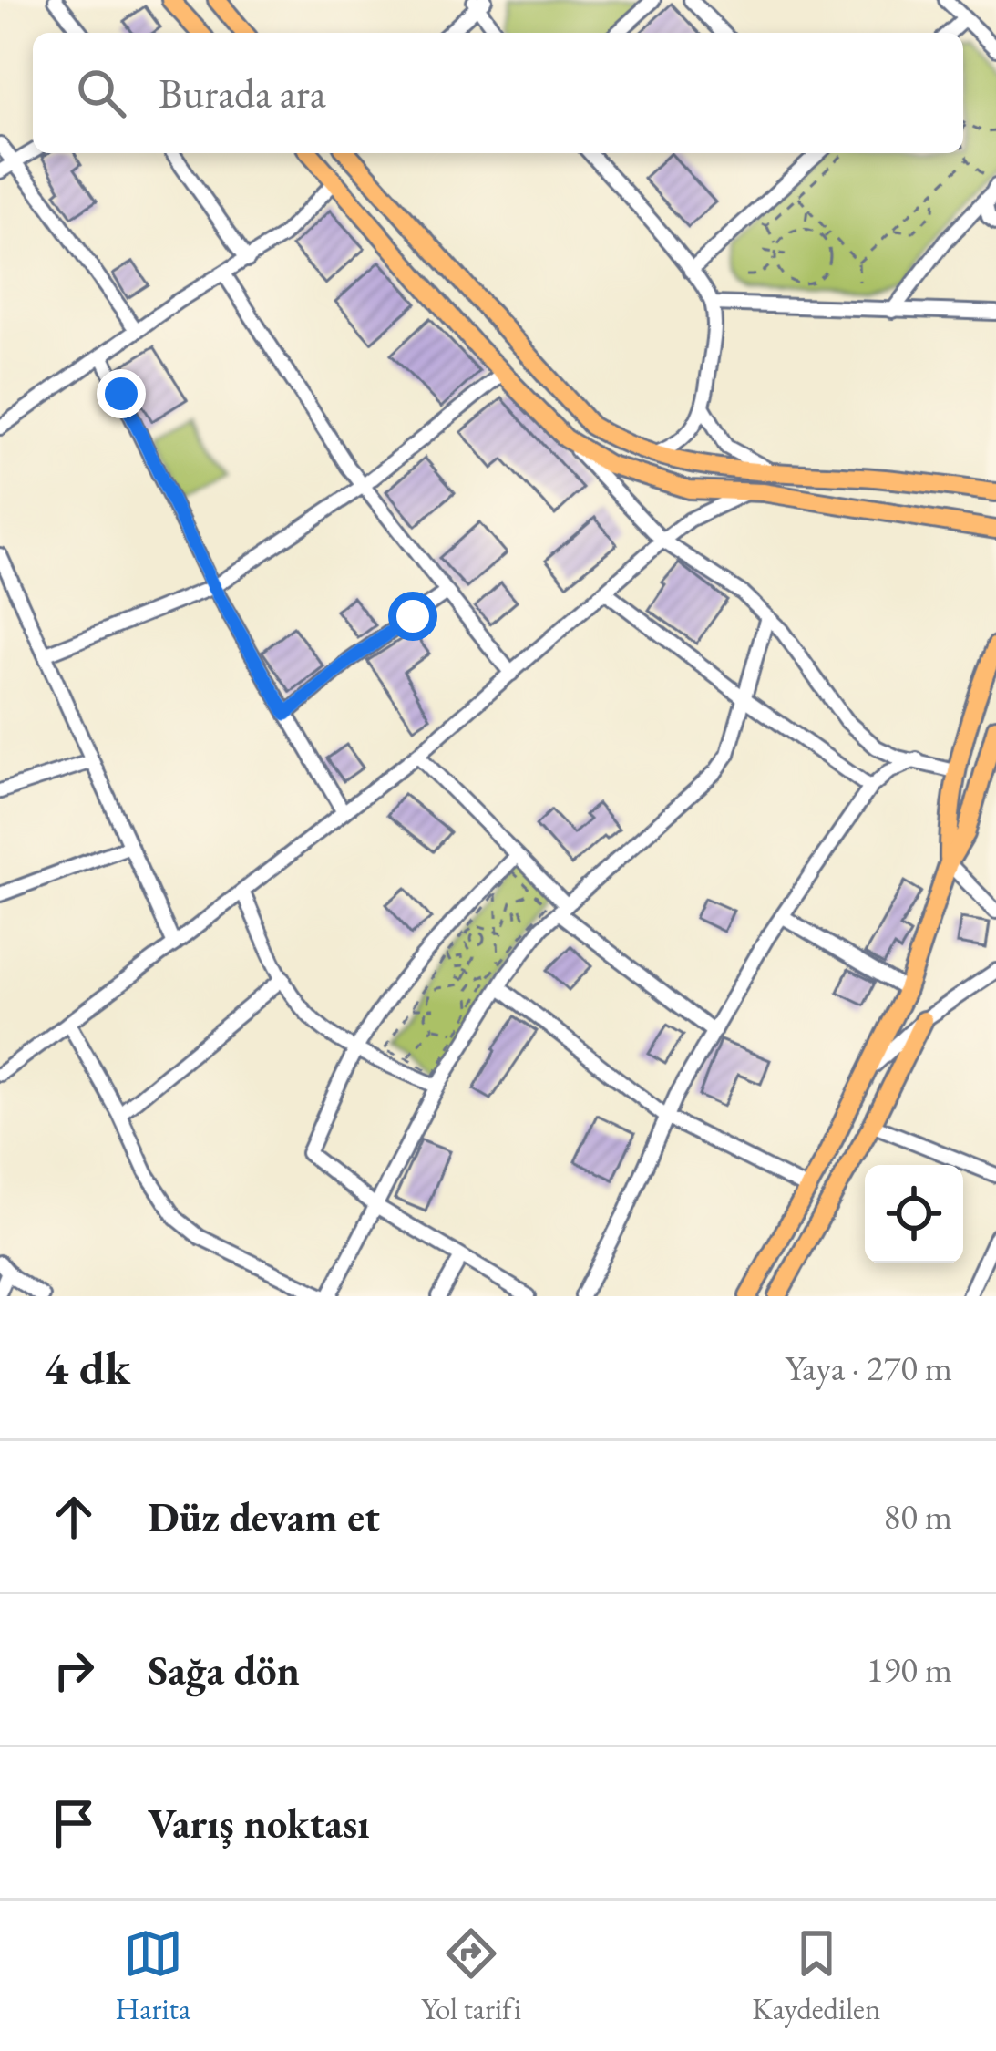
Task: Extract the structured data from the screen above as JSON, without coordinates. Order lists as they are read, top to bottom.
{
  "page": {
    "search": "Burada ara",
    "heading": ["4 dk", "Yaya · 270 m"],
    "list": [
      ["Düz devam et", "80 m"],
      ["Sağa dön", "190 m"],
      "Varış noktası"
    ],
    "nav": ["Harita", "Yol tarifi", "Kaydedilen"]
  }
}
